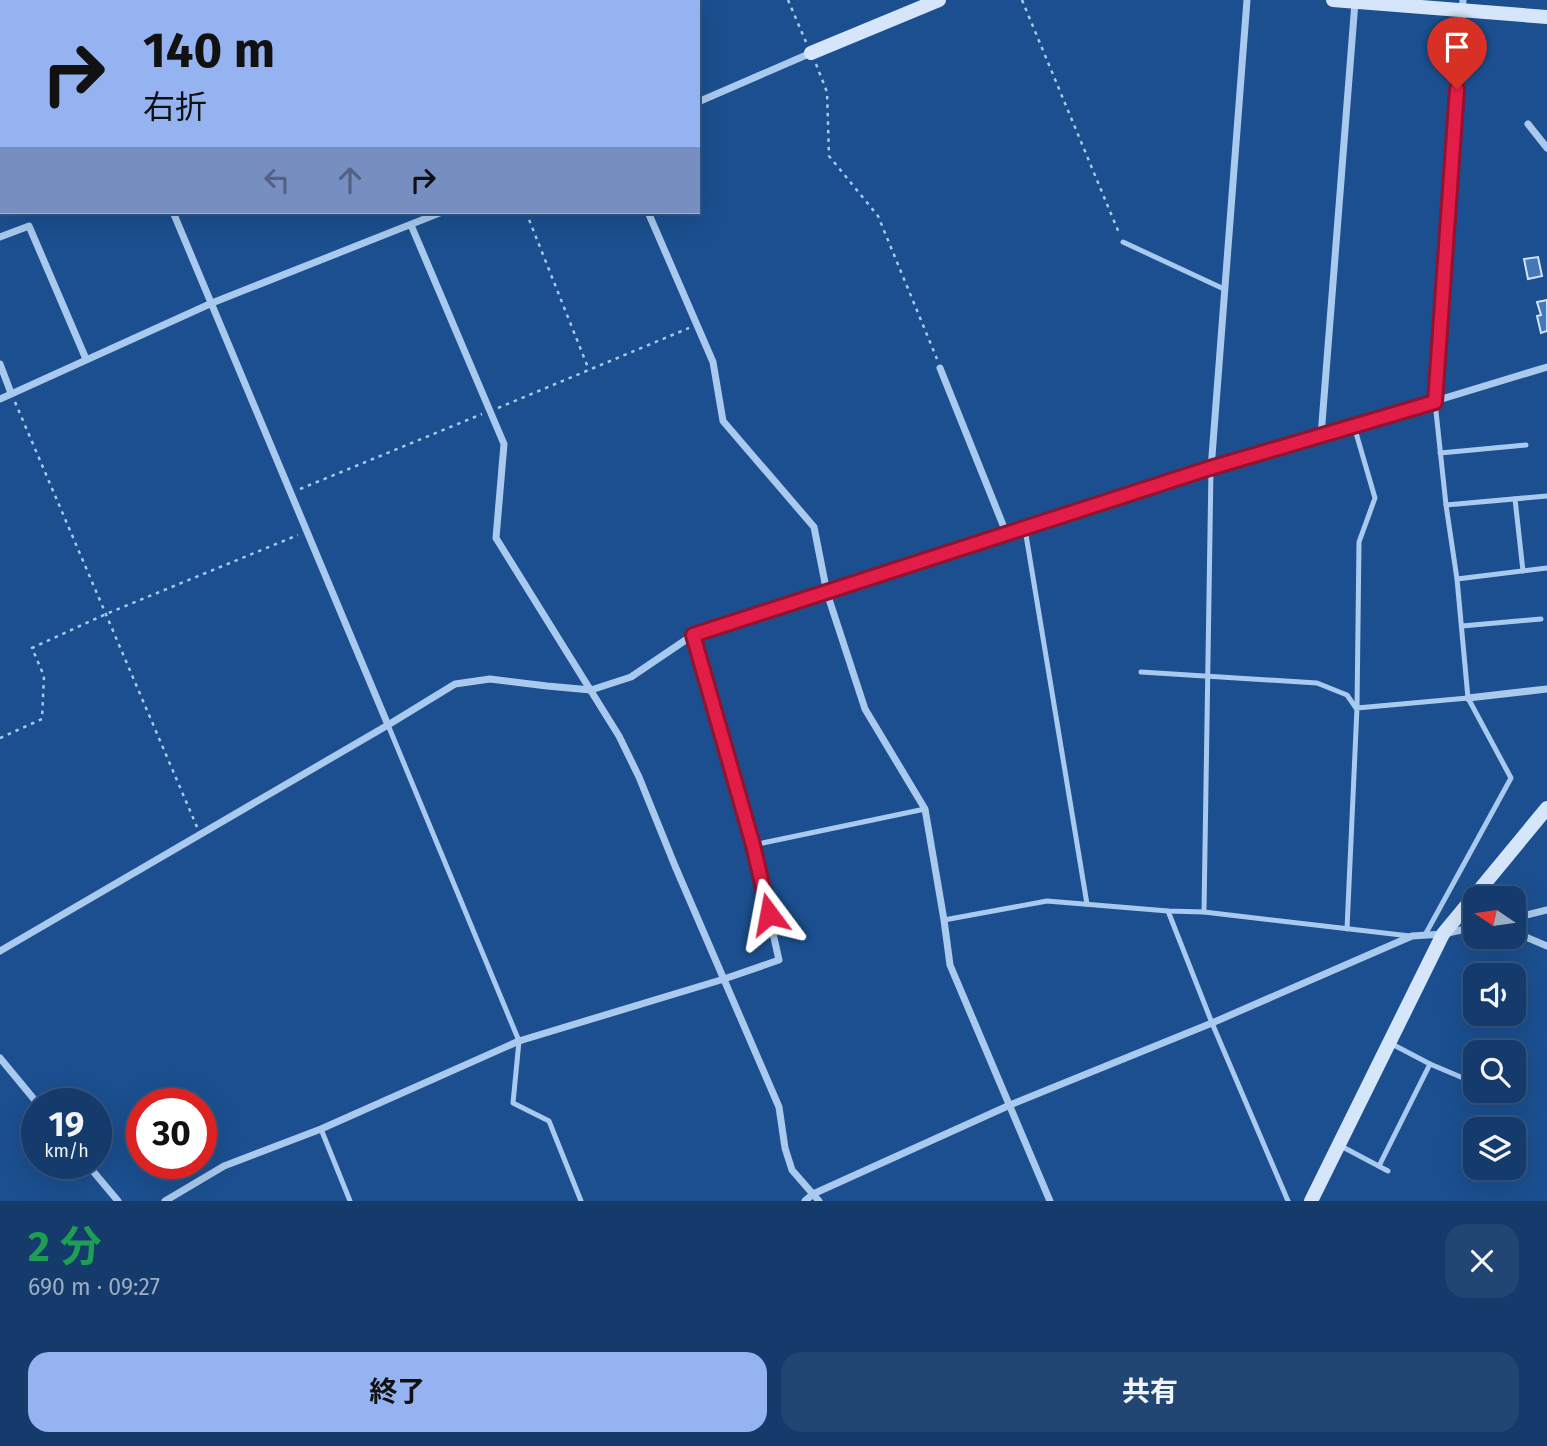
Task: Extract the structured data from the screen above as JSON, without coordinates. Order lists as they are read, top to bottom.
{
  "north": "left",
  "page": {
    "turn": ["140 m", "右折"],
    "speed": "19 km/h",
    "limit": "30",
    "heading": ["2 分", "690 m · 09:27"],
    "buttons": ["終了", "共有"]
  }
}
